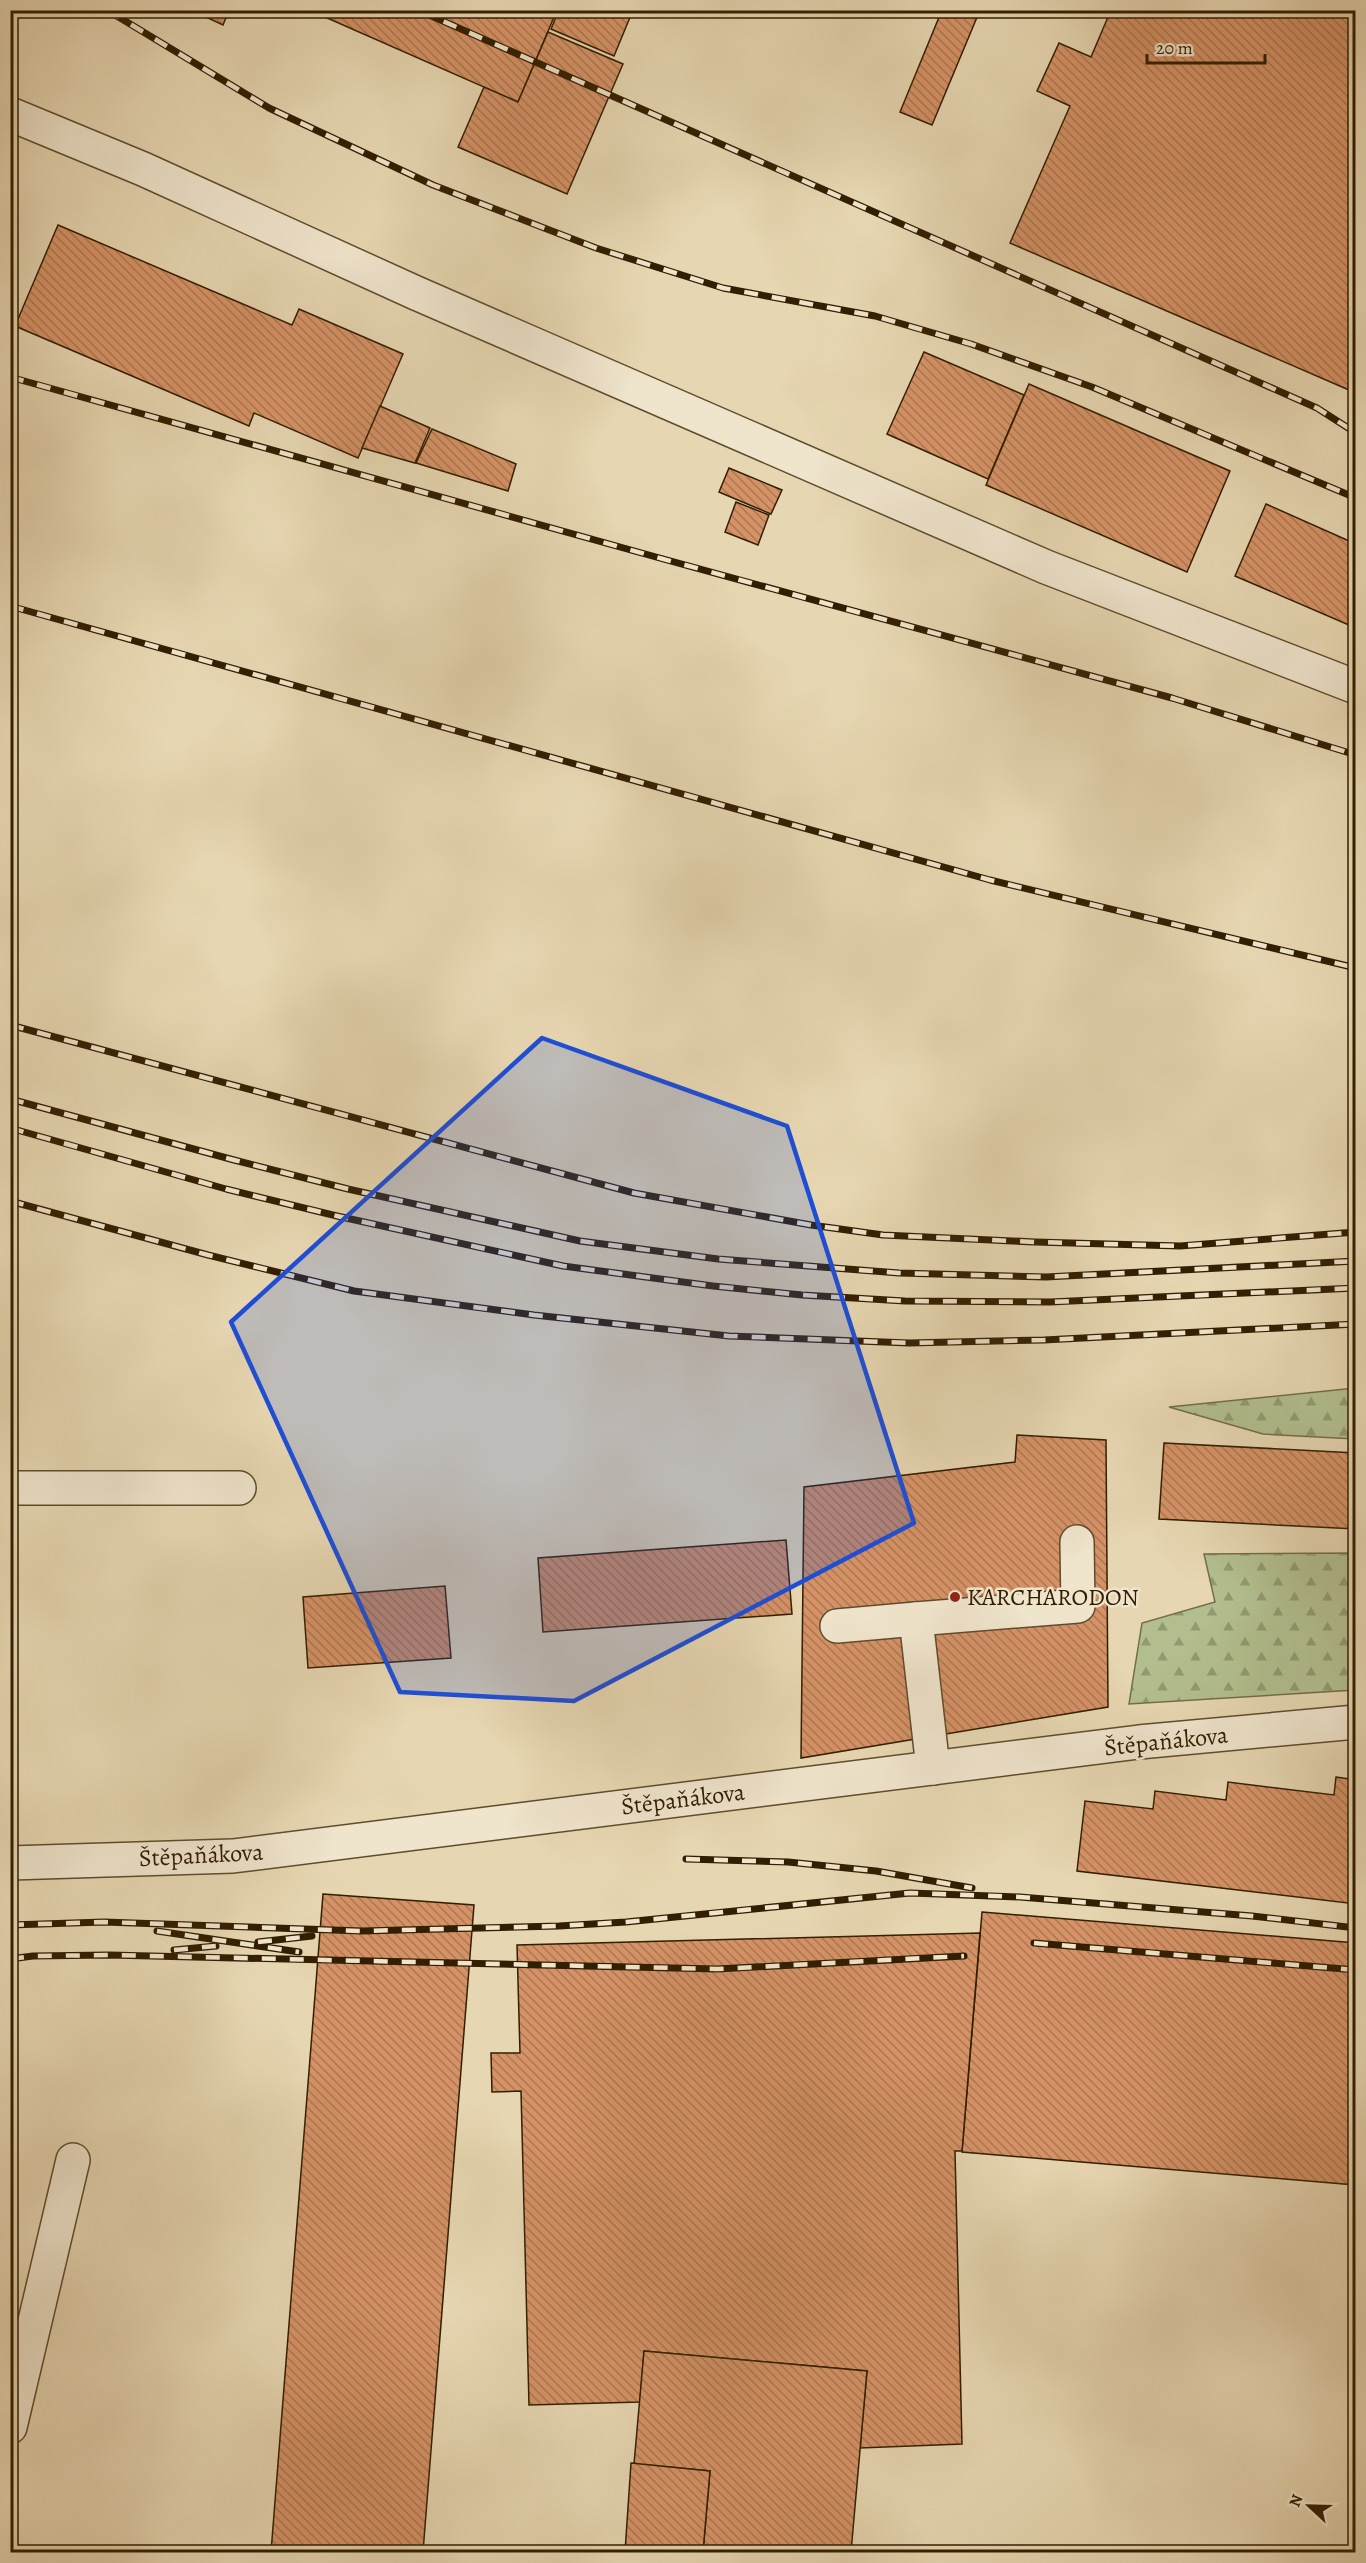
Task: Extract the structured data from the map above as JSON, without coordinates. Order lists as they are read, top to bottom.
{
  "streets": {
    "street": ["Štěpaňákova"]
  },
  "places": ["KARCHARODON"],
  "scale_bar": "20 m",
  "north": "left"
}
